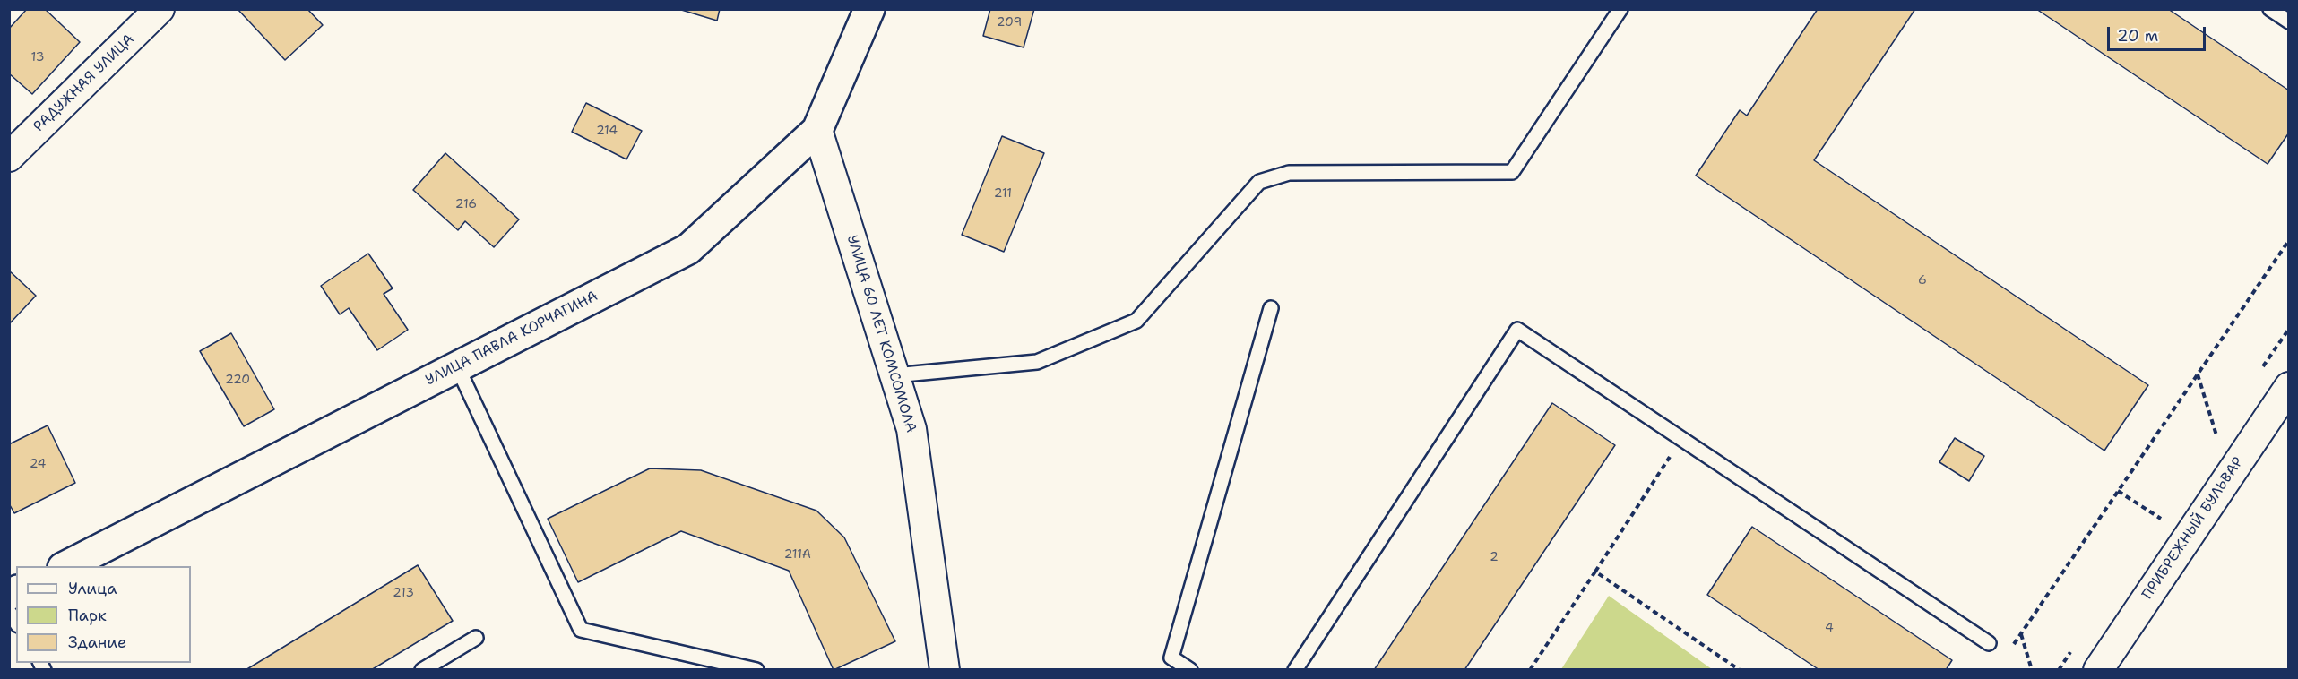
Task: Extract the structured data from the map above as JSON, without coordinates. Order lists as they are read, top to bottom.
{
  "streets": {
    "main road": ["УЛИЦА ПАВЛА КОРЧАГИНА"],
    "street": ["РАДУЖНАЯ УЛИЦА", "УЛИЦА 60 ЛЕТ КОМСОМОЛА", "ПРИБРЕЖНЫЙ БУЛЬВАР"]
  },
  "crossings": [
    ["УЛИЦА 60 ЛЕТ КОМСОМОЛА", "УЛИЦА ПАВЛА КОРЧАГИНА"]
  ],
  "house_numbers": [
    "209",
    "13",
    "214",
    "211",
    "216",
    "6",
    "220",
    "24",
    "211А",
    "2",
    "213",
    "4"
  ],
  "legend": ["Улица", "Парк", "Здание"],
  "scale_bar": "20 m"
}
